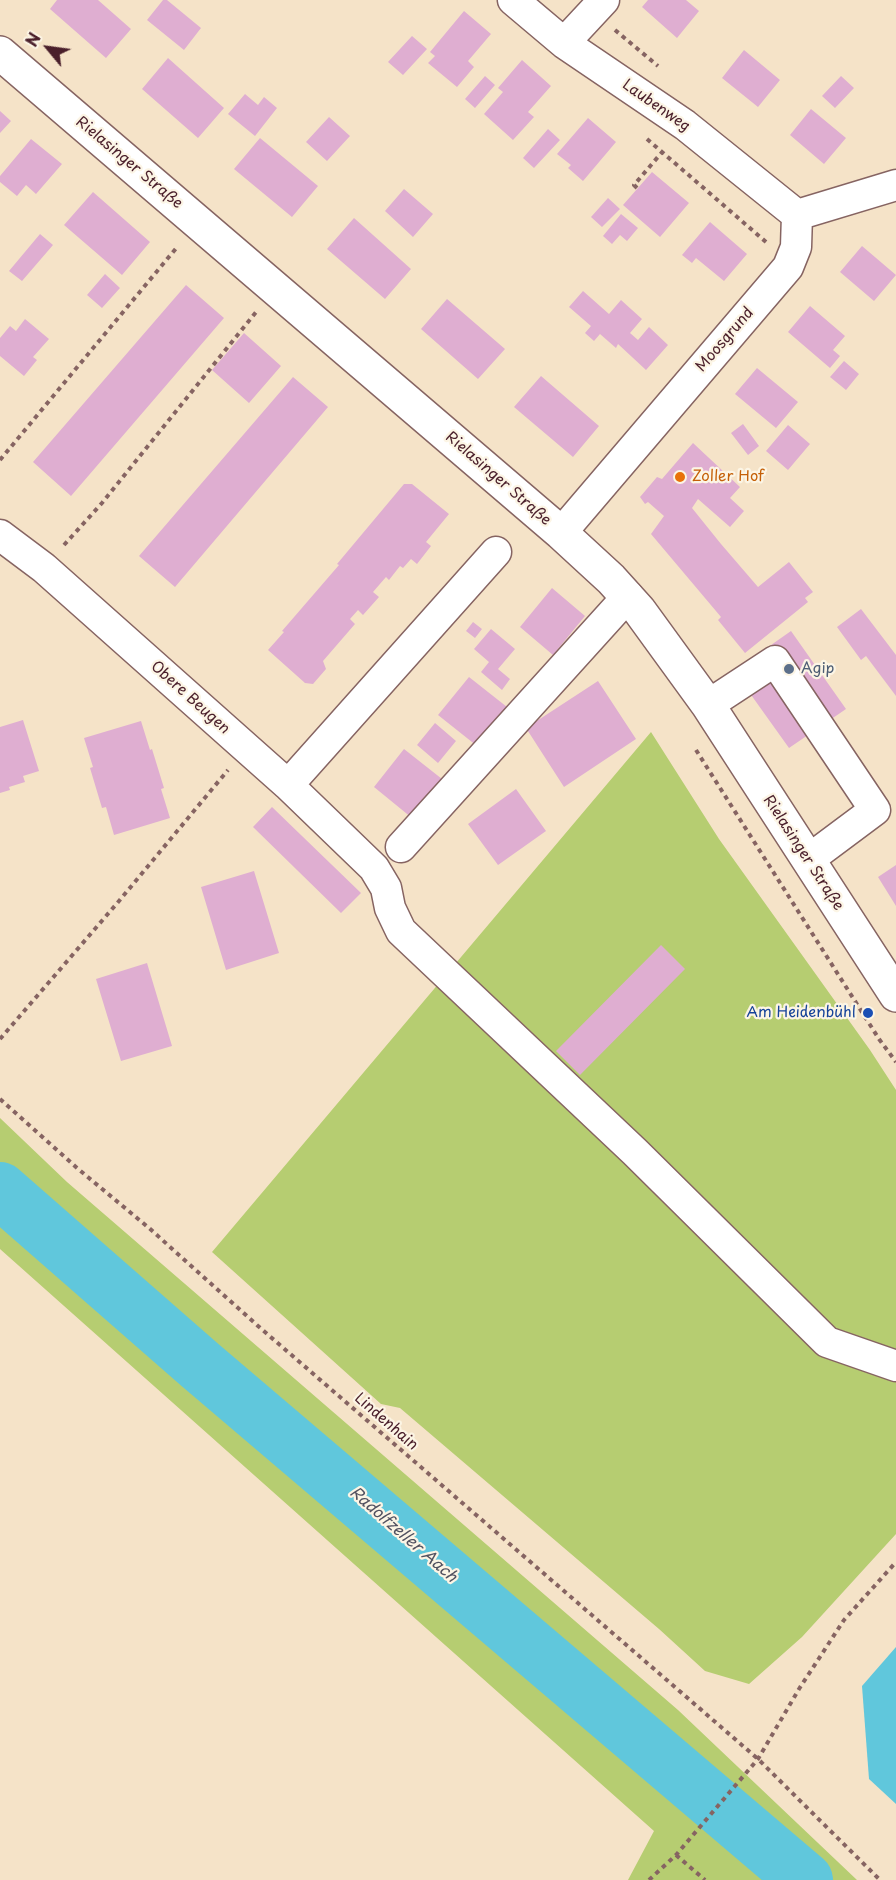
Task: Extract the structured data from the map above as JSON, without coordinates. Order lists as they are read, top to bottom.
{
  "streets": {
    "main road": ["Rielasinger Straße"],
    "street": ["Laubenweg", "Moosgrund", "Obere Beugen"],
    "path": ["Lindenhain"]
  },
  "crossings": [
    ["Laubenweg", "Moosgrund"],
    ["Rielasinger Straße", "Moosgrund"]
  ],
  "water": ["Radolfzeller Aach"],
  "places": ["Zoller Hof", "Agip", "Am Heidenbühl"],
  "north": "top left"
}
